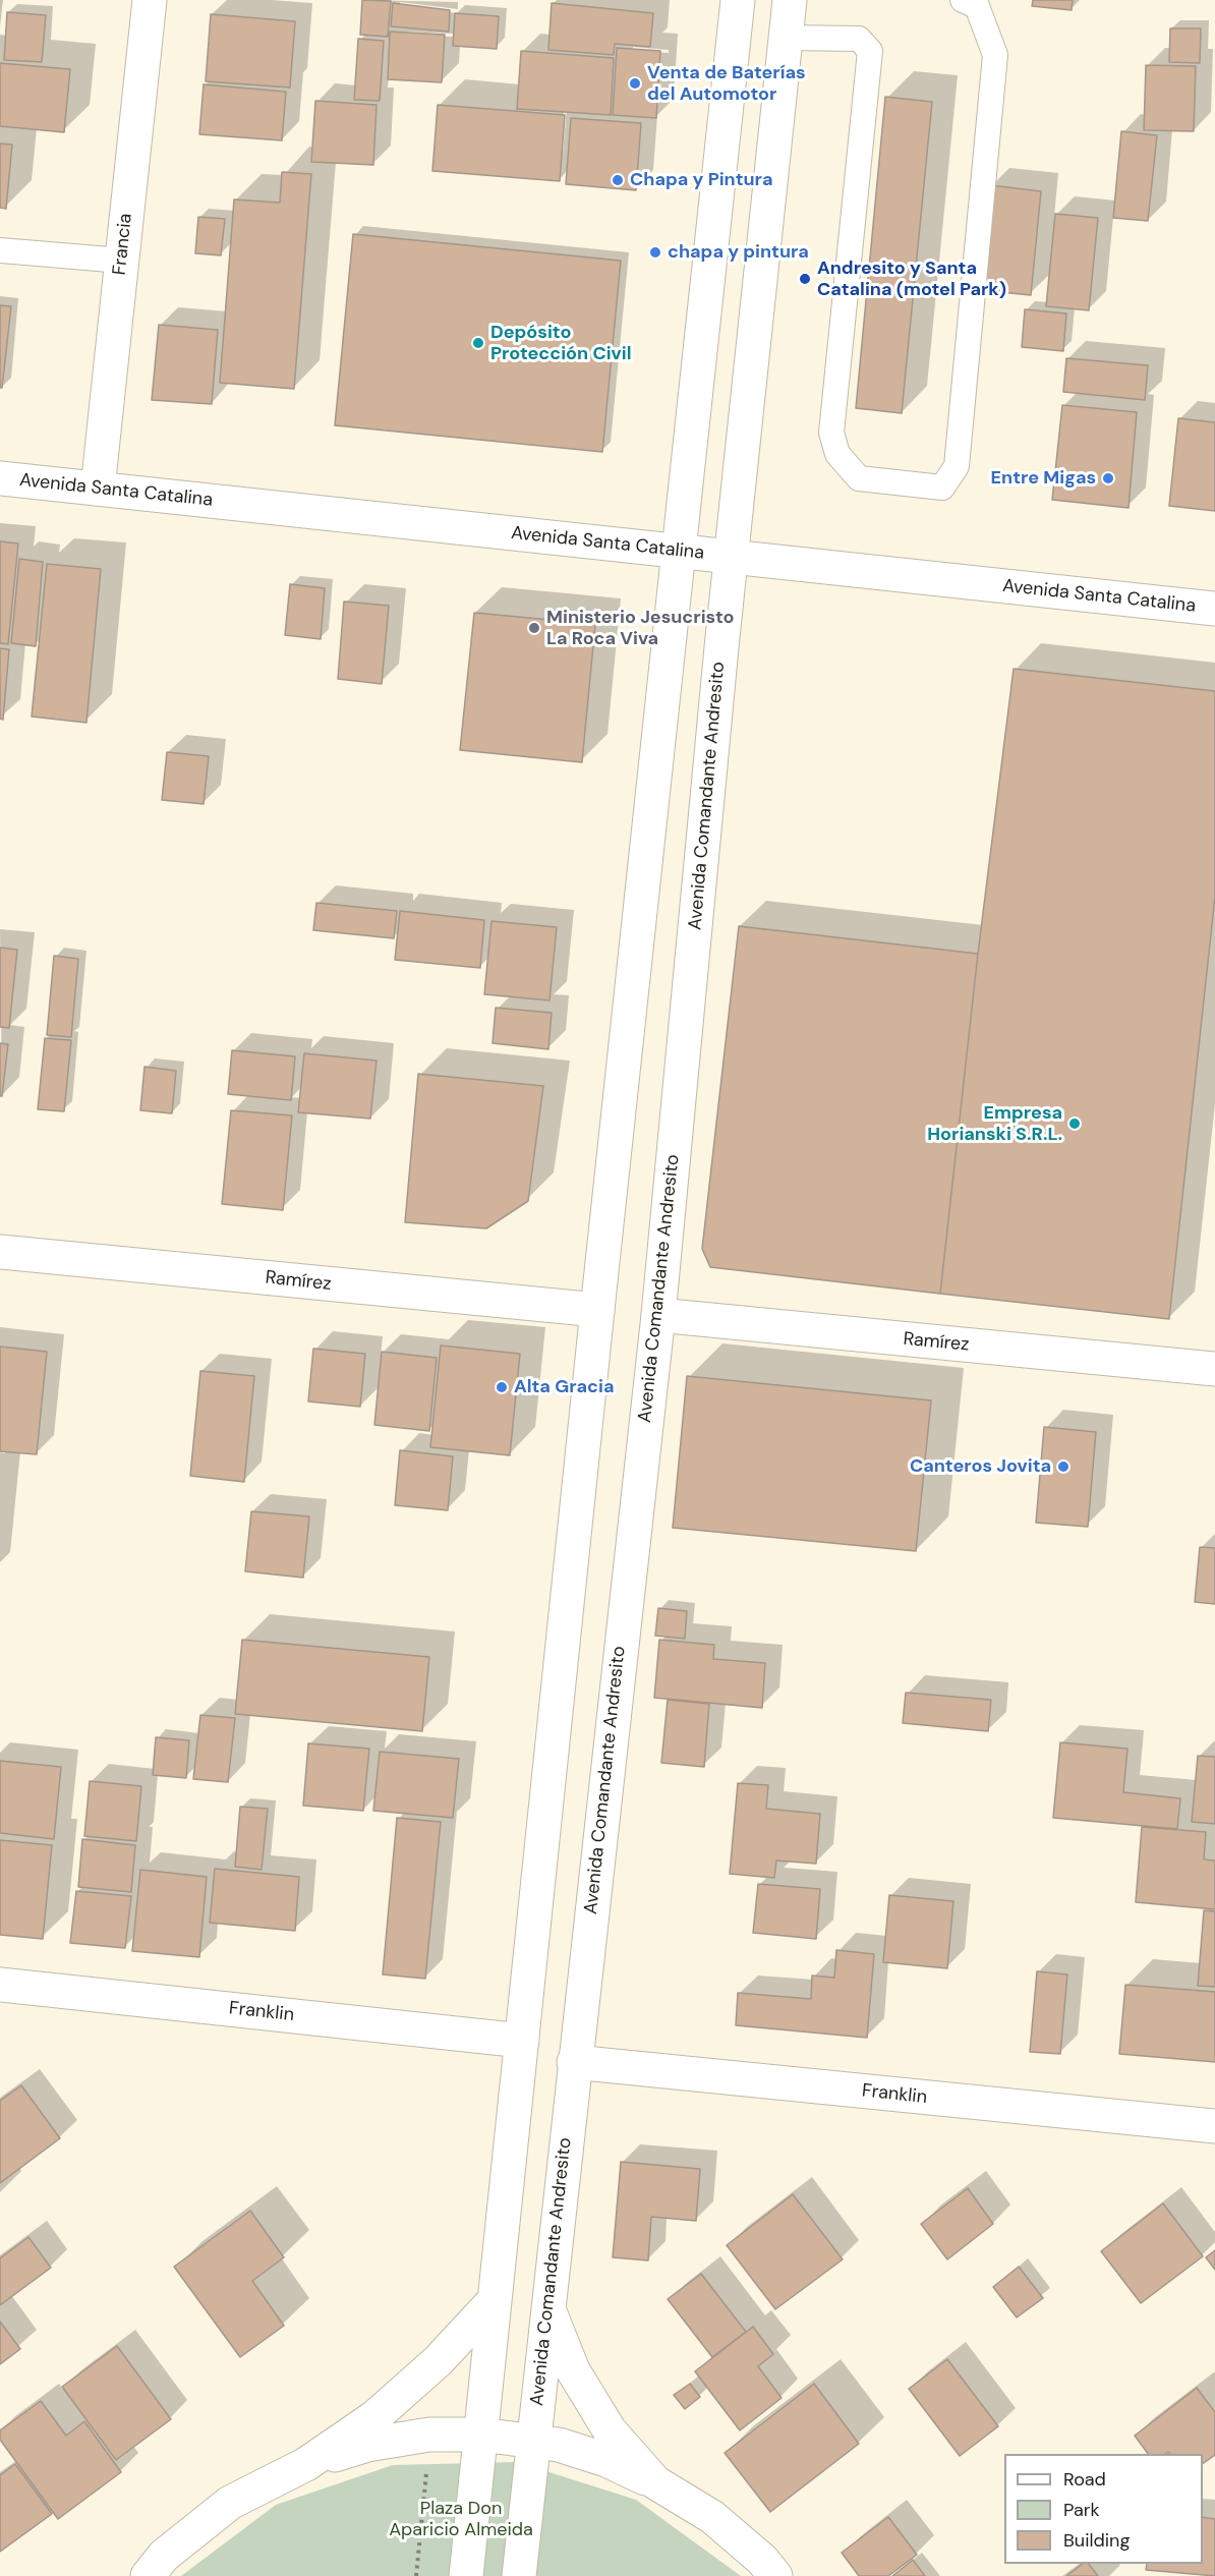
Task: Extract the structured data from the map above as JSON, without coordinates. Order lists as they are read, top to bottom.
{
  "streets": {
    "main road": [
      "Francia",
      "Avenida Santa Catalina",
      "Avenida Comandante Andresito",
      "Ramírez",
      "Franklin"
    ]
  },
  "crossings": [
    ["Francia", "Avenida Santa Catalina"],
    ["Avenida Santa Catalina", "Avenida Comandante Andresito"],
    ["Avenida Comandante Andresito", "Ramírez"],
    ["Avenida Comandante Andresito", "Franklin"]
  ],
  "parks": ["Plaza Don Aparicio Almeida"],
  "places": [
    "Venta de Baterías del Automotor",
    "Chapa y Pintura",
    "chapa y pintura",
    "Andresito y Santa Catalina (motel Park)",
    "Depósito Protección Civil",
    "Entre Migas",
    "Ministerio Jesucristo La Roca Viva",
    "Empresa Horianski S.R.L.",
    "Alta Gracia",
    "Canteros Jovita"
  ],
  "legend": ["Road", "Park", "Building"]
}
